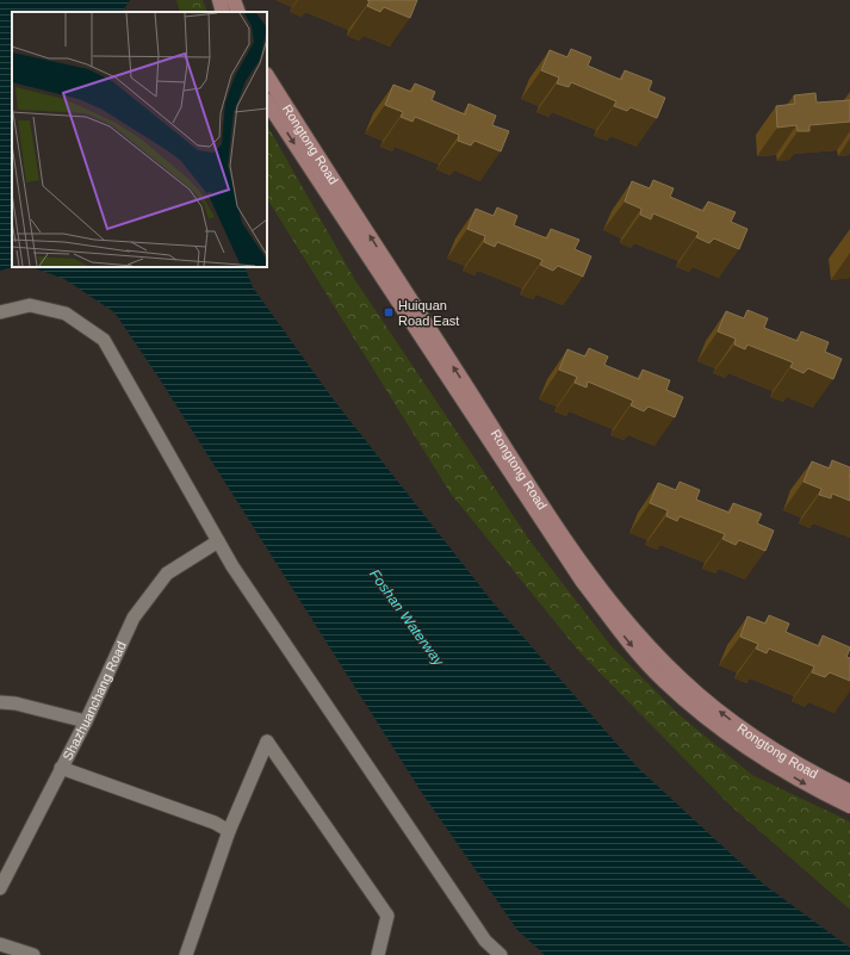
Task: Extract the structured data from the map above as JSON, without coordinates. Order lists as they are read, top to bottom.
{
  "streets": {
    "main road": ["Rongtong Road"],
    "street": ["Shazhuanchang Road"]
  },
  "water": ["Foshan Waterway"],
  "places": {
    "transit": ["Huiquan Road East"]
  }
}
